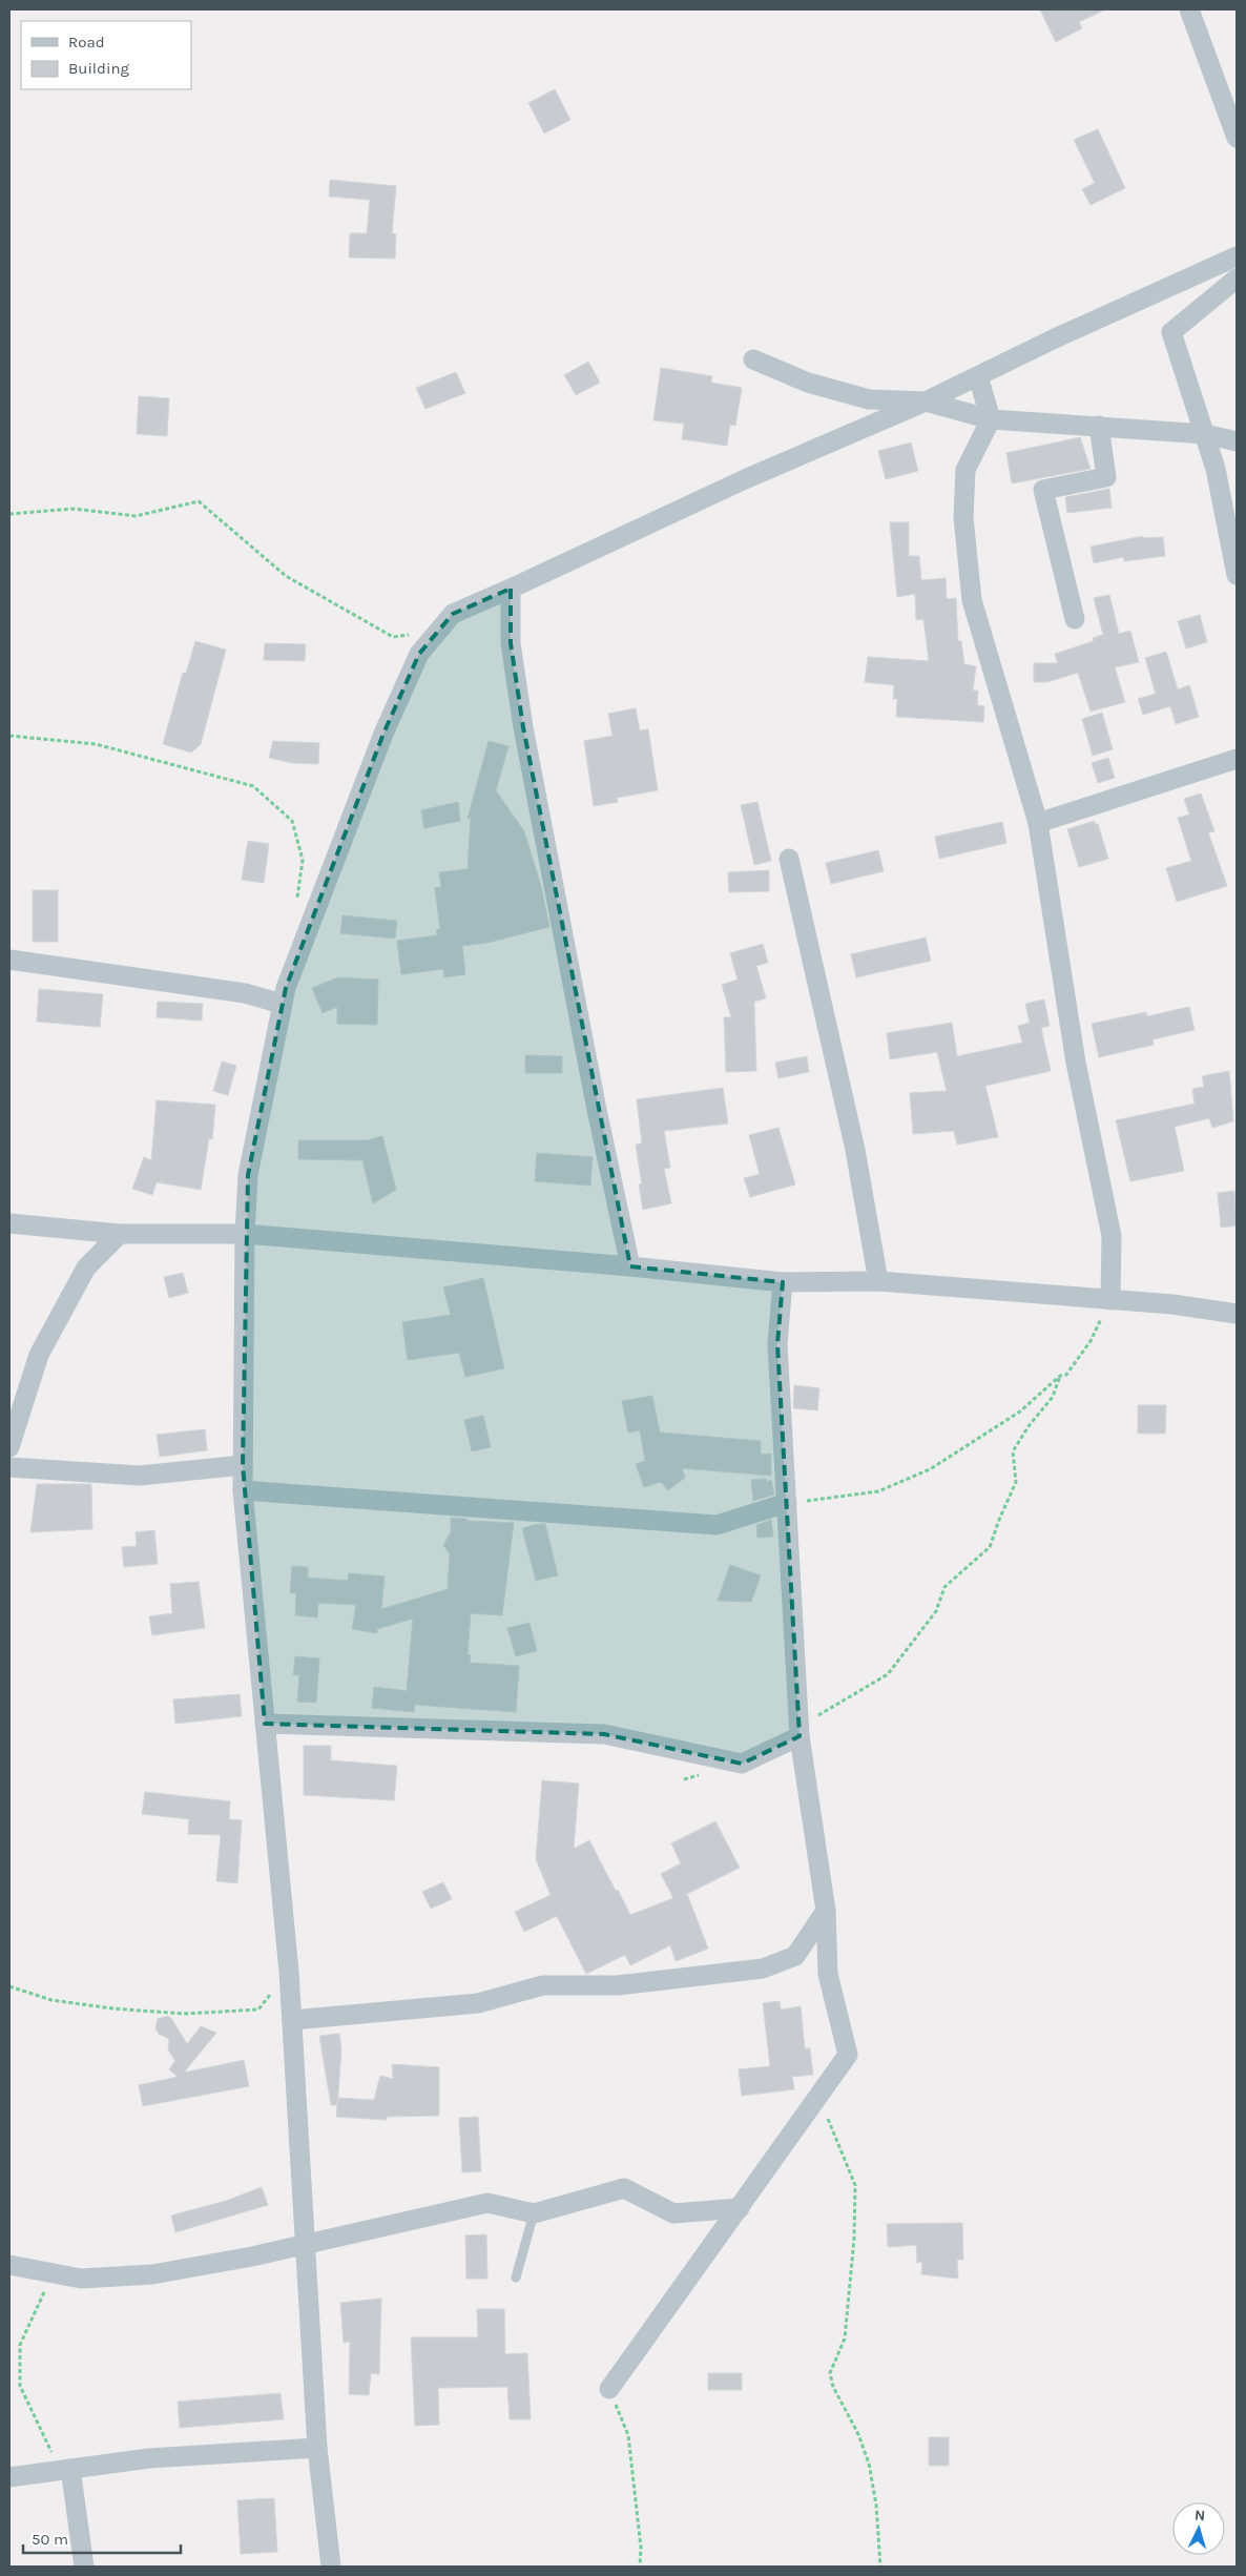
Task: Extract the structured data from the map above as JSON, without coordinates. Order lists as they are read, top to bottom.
{
  "legend": ["Road", "Building"],
  "scale_bar": "50 m",
  "north": "top"
}
